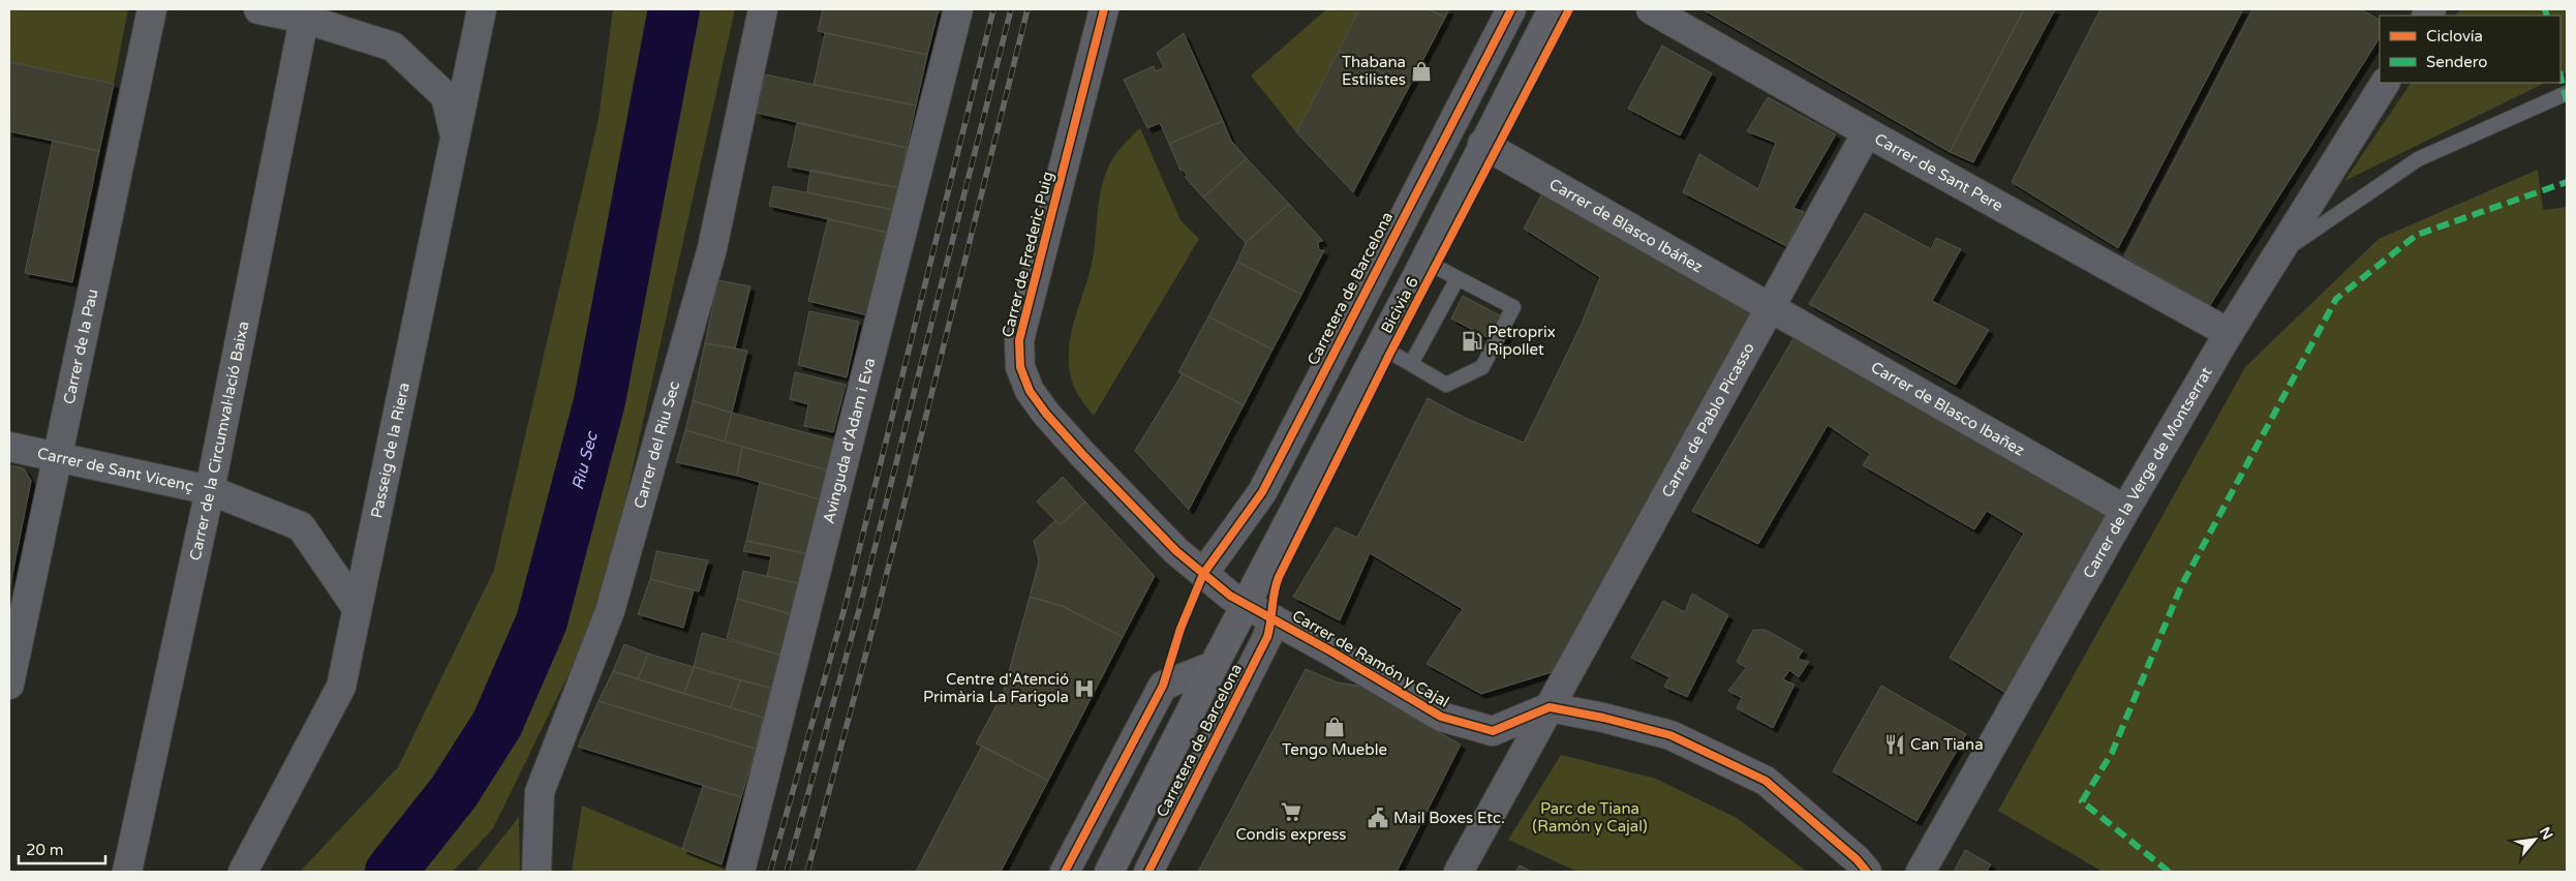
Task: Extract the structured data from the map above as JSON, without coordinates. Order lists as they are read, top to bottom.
{
  "streets": {
    "main road": ["Carretera de Barcelona"],
    "street": [
      "Carrer de Sant Pere",
      "Carrer de Blasco Ibáñez",
      "Carrer de Frederic Puig",
      "Carrer de la Pau",
      "Carrer de Blasco Ibañez",
      "Carrer de Pablo Picasso",
      "Avinguda d'Adam i Eva",
      "Carrer de la Circumval·lació Baixa",
      "Carrer del Riu Sec",
      "Passeig de la Riera",
      "Carrer de Sant Vicenç",
      "Carrer de la Verge de Montserrat",
      "Carrer de Ramón y Cajal"
    ],
    "cycle path": ["Bicivia 6"]
  },
  "crossings": [
    ["Carrer de Sant Pere", "Carrer de Pablo Picasso"],
    ["Carrer de Sant Pere", "Carrer de la Verge de Montserrat"],
    ["Carrer de Blasco Ibáñez", "Carretera de Barcelona"],
    ["Carrer de Blasco Ibáñez", "Carrer de Blasco Ibañez"],
    ["Carrer de Blasco Ibáñez", "Carrer de Pablo Picasso"],
    ["Carrer de Frederic Puig", "Carretera de Barcelona"],
    ["Carrer de Frederic Puig", "Carrer de Ramón y Cajal"],
    ["Carretera de Barcelona", "Carrer de Ramón y Cajal"],
    ["Carrer de la Pau", "Carrer de Sant Vicenç"],
    ["Carrer de Blasco Ibañez", "Carrer de Pablo Picasso"],
    ["Carrer de Blasco Ibañez", "Carrer de la Verge de Montserrat"],
    ["Carrer de Pablo Picasso", "Carrer de Ramón y Cajal"],
    ["Carrer de la Circumval·lació Baixa", "Carrer de Sant Vicenç"],
    ["Passeig de la Riera", "Carrer de Sant Vicenç"]
  ],
  "water": ["Riu Sec"],
  "parks": ["Parc de Tiana (Ramón y Cajal)"],
  "places": {
    "shop": ["Thabana Estilistes", "Tengo Mueble"],
    "fuel station": ["Petroprix Ripollet"],
    "hospital": ["Centre d'Atenció Primària La Farigola"],
    "restaurant": ["Can Tiana"],
    "supermarket": ["Condis express"],
    "public building": ["Mail Boxes Etc."]
  },
  "legend": ["Ciclovía", "Sendero"],
  "scale_bar": "20 m",
  "north": "top right"
}
